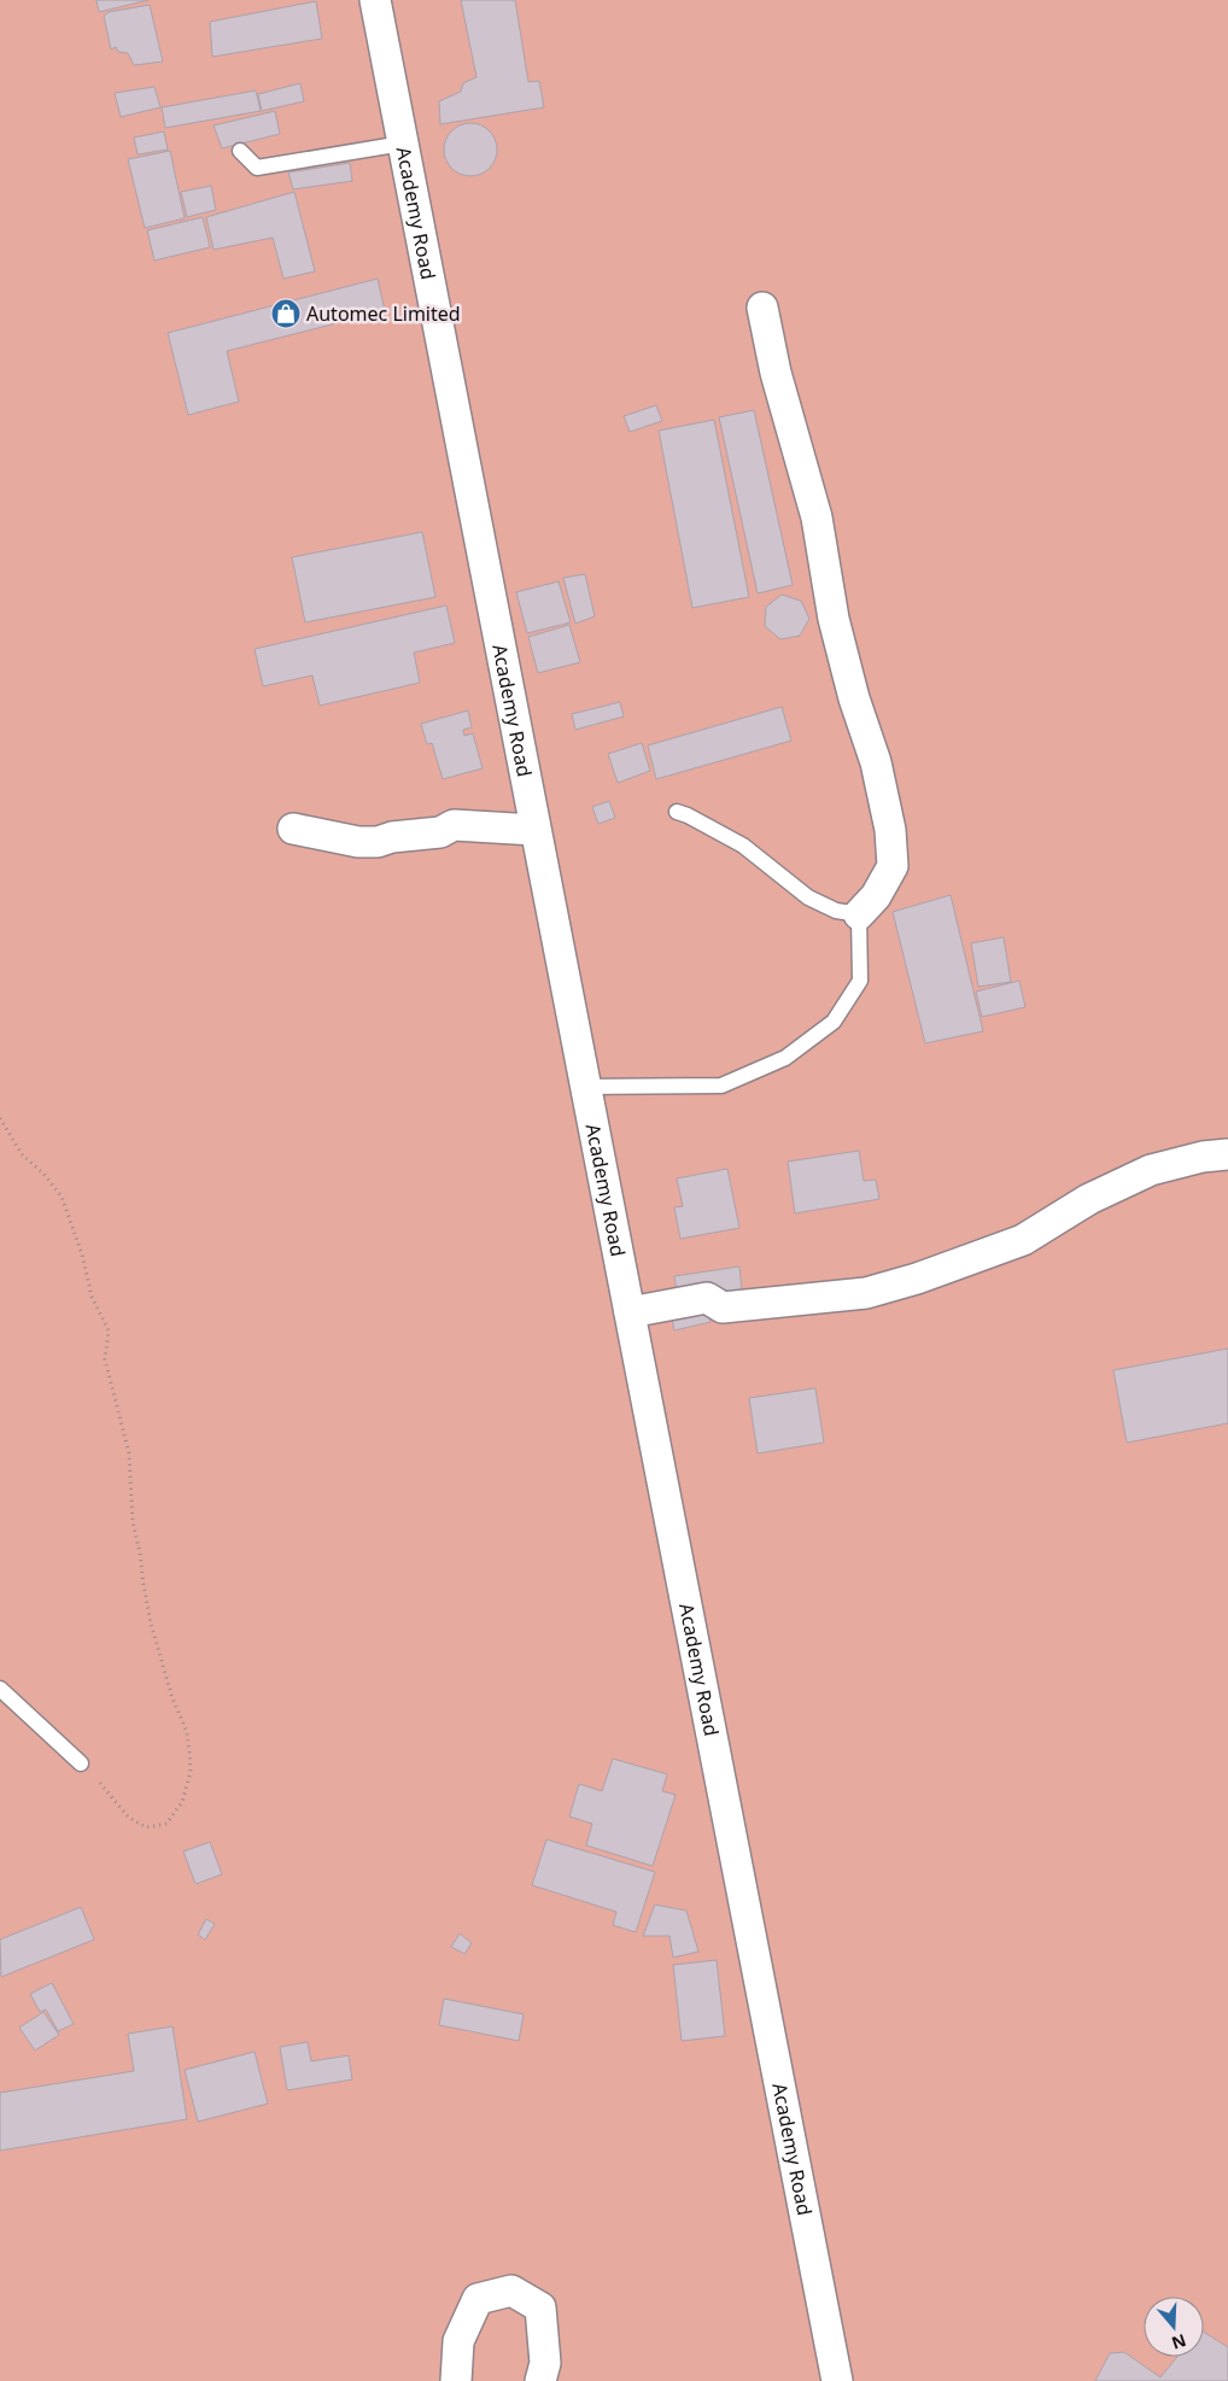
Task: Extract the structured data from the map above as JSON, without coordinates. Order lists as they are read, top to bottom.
{
  "streets": {
    "street": ["Academy Road"]
  },
  "places": {
    "shop": ["Automec Limited"]
  },
  "north": "bottom"
}
